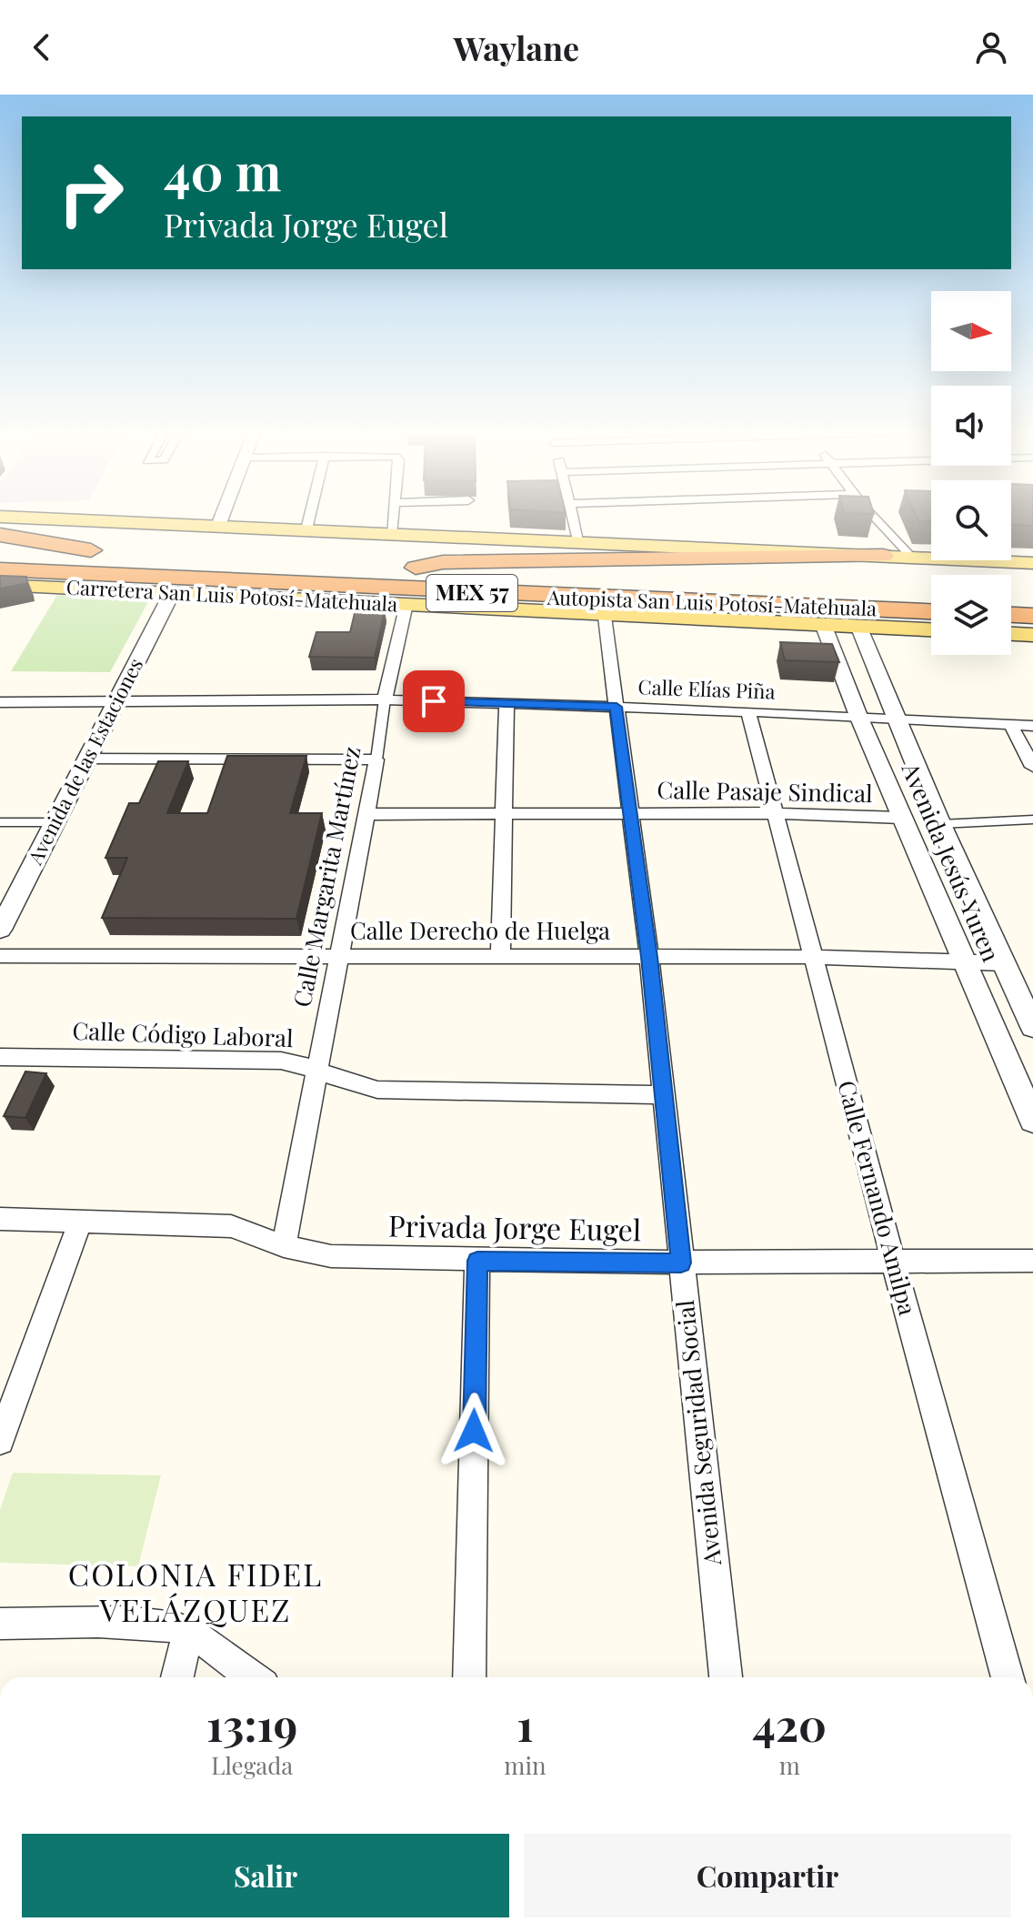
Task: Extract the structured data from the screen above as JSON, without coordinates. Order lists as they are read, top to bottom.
{
  "streets": {
    "highway": ["MEX 57", "Autopista San Luis Potosí-Matehuala"],
    "main road": ["Carretera San Luis Potosí-Matehuala"],
    "street": [
      "Calle Elías Piña",
      "Avenida de las Estaciones",
      "Calle Pasaje Sindical",
      "Avenida Jesús Yuren",
      "Calle Margarita Martínez",
      "Calle Derecho de Huelga",
      "Calle Código Laboral",
      "Calle Fernando Amilpa",
      "Privada Jorge Eugel",
      "Avenida Seguridad Social"
    ]
  },
  "crossings": [
    ["Carretera San Luis Potosí-Matehuala", "Avenida de las Estaciones"],
    ["Carretera San Luis Potosí-Matehuala", "Avenida Jesús Yuren"],
    ["Carretera San Luis Potosí-Matehuala", "Calle Margarita Martínez"],
    ["Carretera San Luis Potosí-Matehuala", "Avenida Seguridad Social"],
    ["Calle Elías Piña", "Avenida de las Estaciones"],
    ["Calle Elías Piña", "Avenida Jesús Yuren"],
    ["Calle Elías Piña", "Calle Margarita Martínez"],
    ["Calle Elías Piña", "Calle Fernando Amilpa"],
    ["Calle Elías Piña", "Avenida Seguridad Social"],
    ["Calle Pasaje Sindical", "Avenida Jesús Yuren"],
    ["Calle Pasaje Sindical", "Calle Margarita Martínez"],
    ["Calle Pasaje Sindical", "Calle Fernando Amilpa"],
    ["Calle Pasaje Sindical", "Avenida Seguridad Social"],
    ["Avenida Jesús Yuren", "Calle Derecho de Huelga"],
    ["Calle Margarita Martínez", "Calle Derecho de Huelga"],
    ["Calle Margarita Martínez", "Calle Código Laboral"],
    ["Calle Margarita Martínez", "Privada Jorge Eugel"],
    ["Calle Derecho de Huelga", "Calle Fernando Amilpa"],
    ["Calle Derecho de Huelga", "Avenida Seguridad Social"],
    ["Calle Código Laboral", "Avenida Seguridad Social"],
    ["Calle Fernando Amilpa", "Privada Jorge Eugel"],
    ["Privada Jorge Eugel", "Avenida Seguridad Social"]
  ],
  "districts": ["COLONIA FIDEL VELÁZQUEZ"],
  "north": "right",
  "page": {
    "header": "Waylane",
    "turn": ["40 m", "Privada Jorge Eugel"],
    "eta": [
      "13:19",
      "Llegada",
      "1",
      "min",
      "420",
      "m"
    ],
    "buttons": ["Salir", "Compartir"]
  }
}
